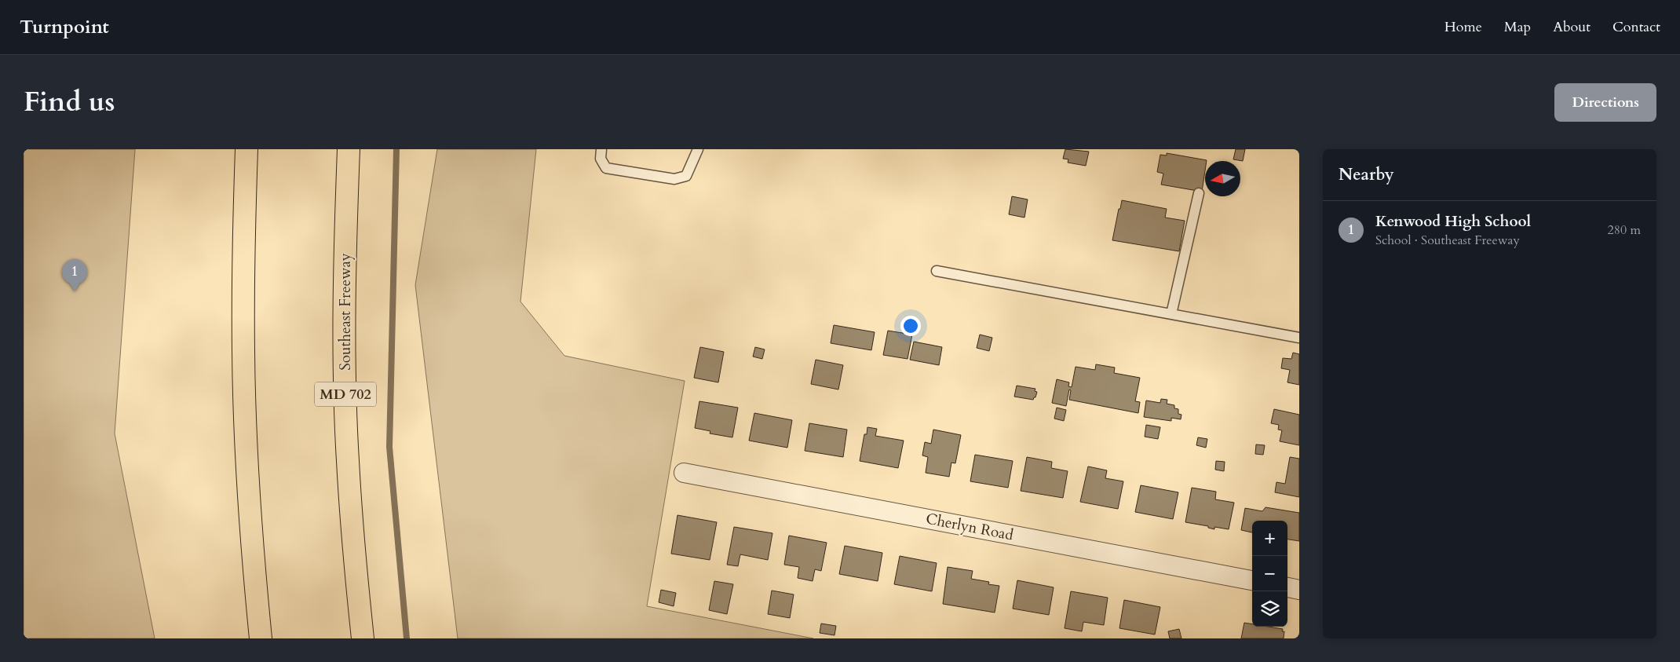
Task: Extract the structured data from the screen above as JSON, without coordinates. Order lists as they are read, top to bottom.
{
  "streets": {
    "highway": ["Southeast Freeway", "MD 702"],
    "street": ["Cherlyn Road"]
  },
  "north": "left",
  "page": {
    "header": "Turnpoint",
    "nav": [
      "Home",
      "Map",
      "About",
      "Contact"
    ],
    "title": "Find us",
    "buttons": "Directions",
    "heading": "Nearby",
    "list": [
      {
        "mark": "1",
        "name": "Kenwood High School",
        "note": "School · Southeast Freeway",
        "value": "280 m"
      }
    ],
    "pins": "1",
    "map_buttons": ["+", "−"]
  }
}
